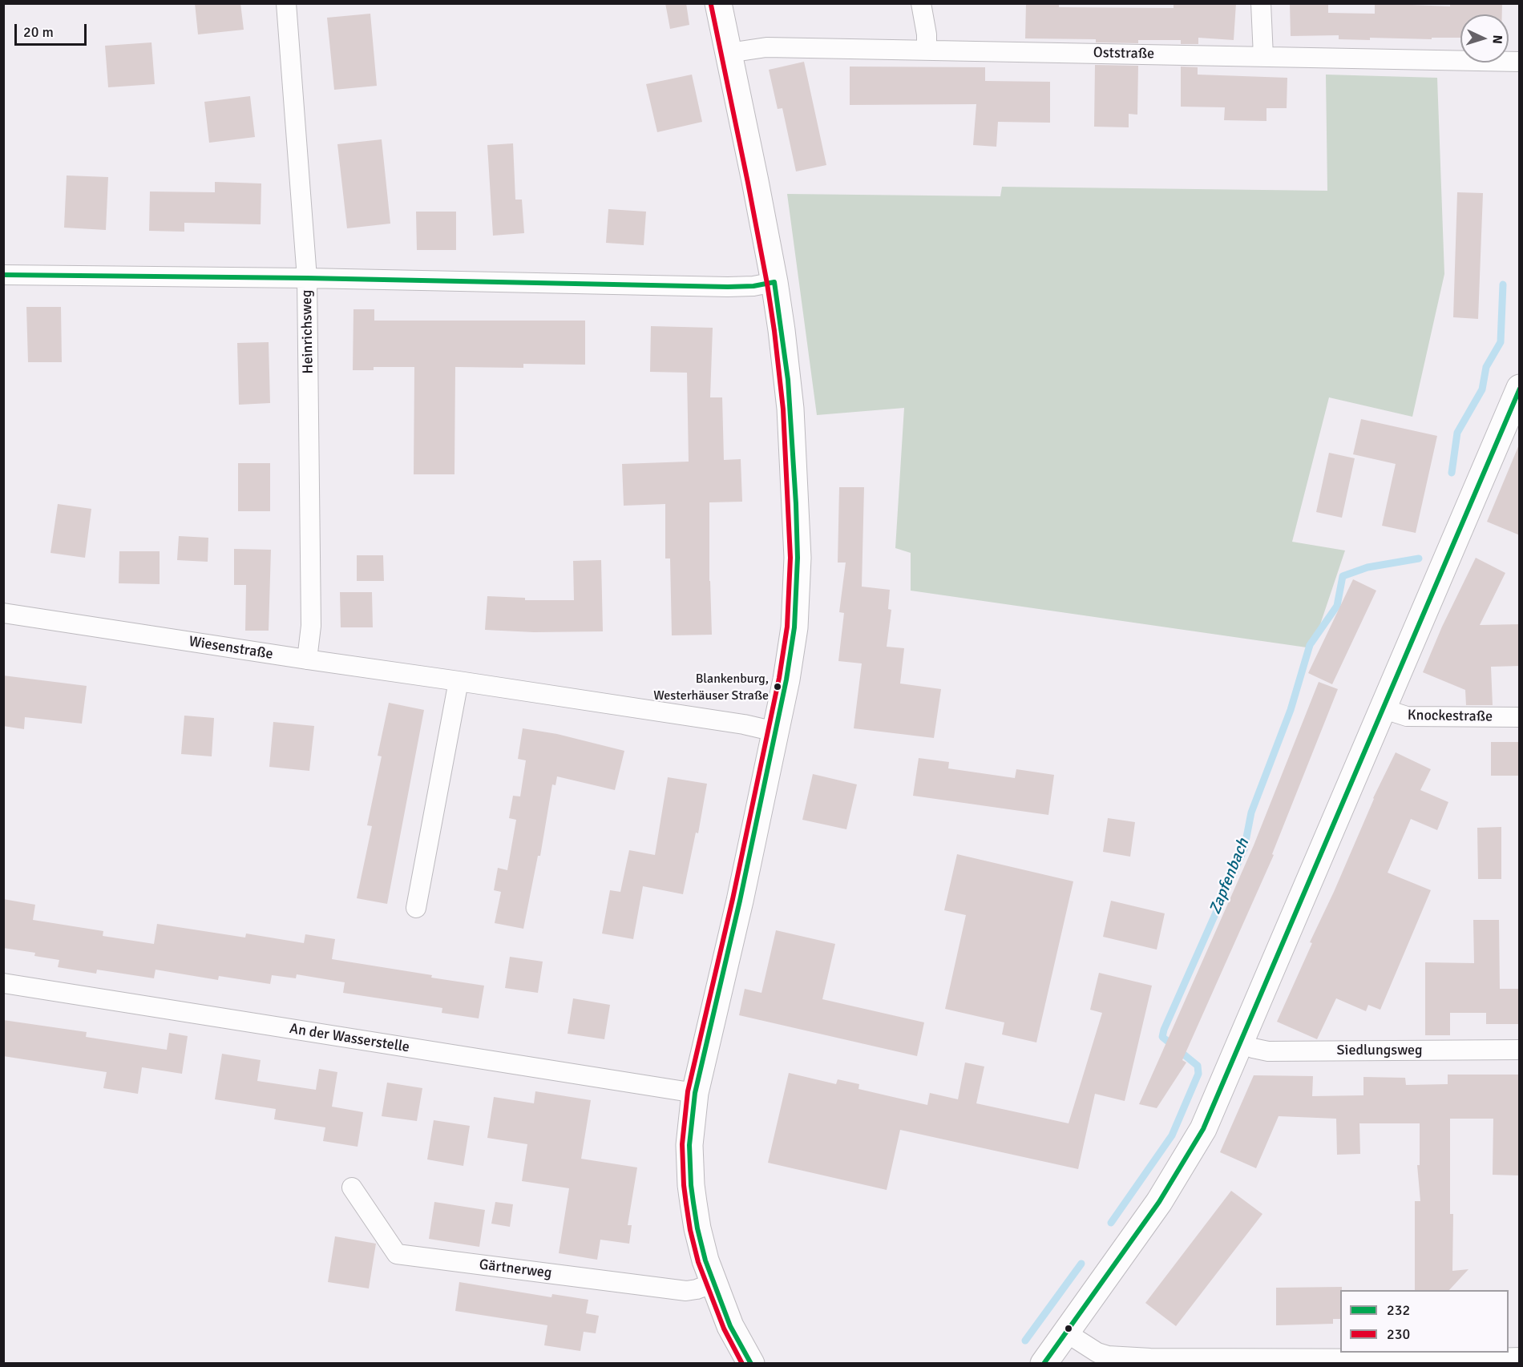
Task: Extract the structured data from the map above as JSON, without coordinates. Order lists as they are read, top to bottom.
{
  "streets": {
    "street": [
      "Oststraße",
      "Heinrichsweg",
      "Wiesenstraße",
      "Knockestraße",
      "An der Wasserstelle",
      "Siedlungsweg",
      "Gärtnerweg"
    ]
  },
  "crossings": [
    ["Heinrichsweg", "Wiesenstraße"]
  ],
  "water": ["Zapfenbach"],
  "places": ["Blankenburg, Westerhäuser Straße"],
  "lines": ["transit line 230", "transit line 232"],
  "legend": ["232", "230"],
  "scale_bar": "20 m",
  "north": "right"
}
